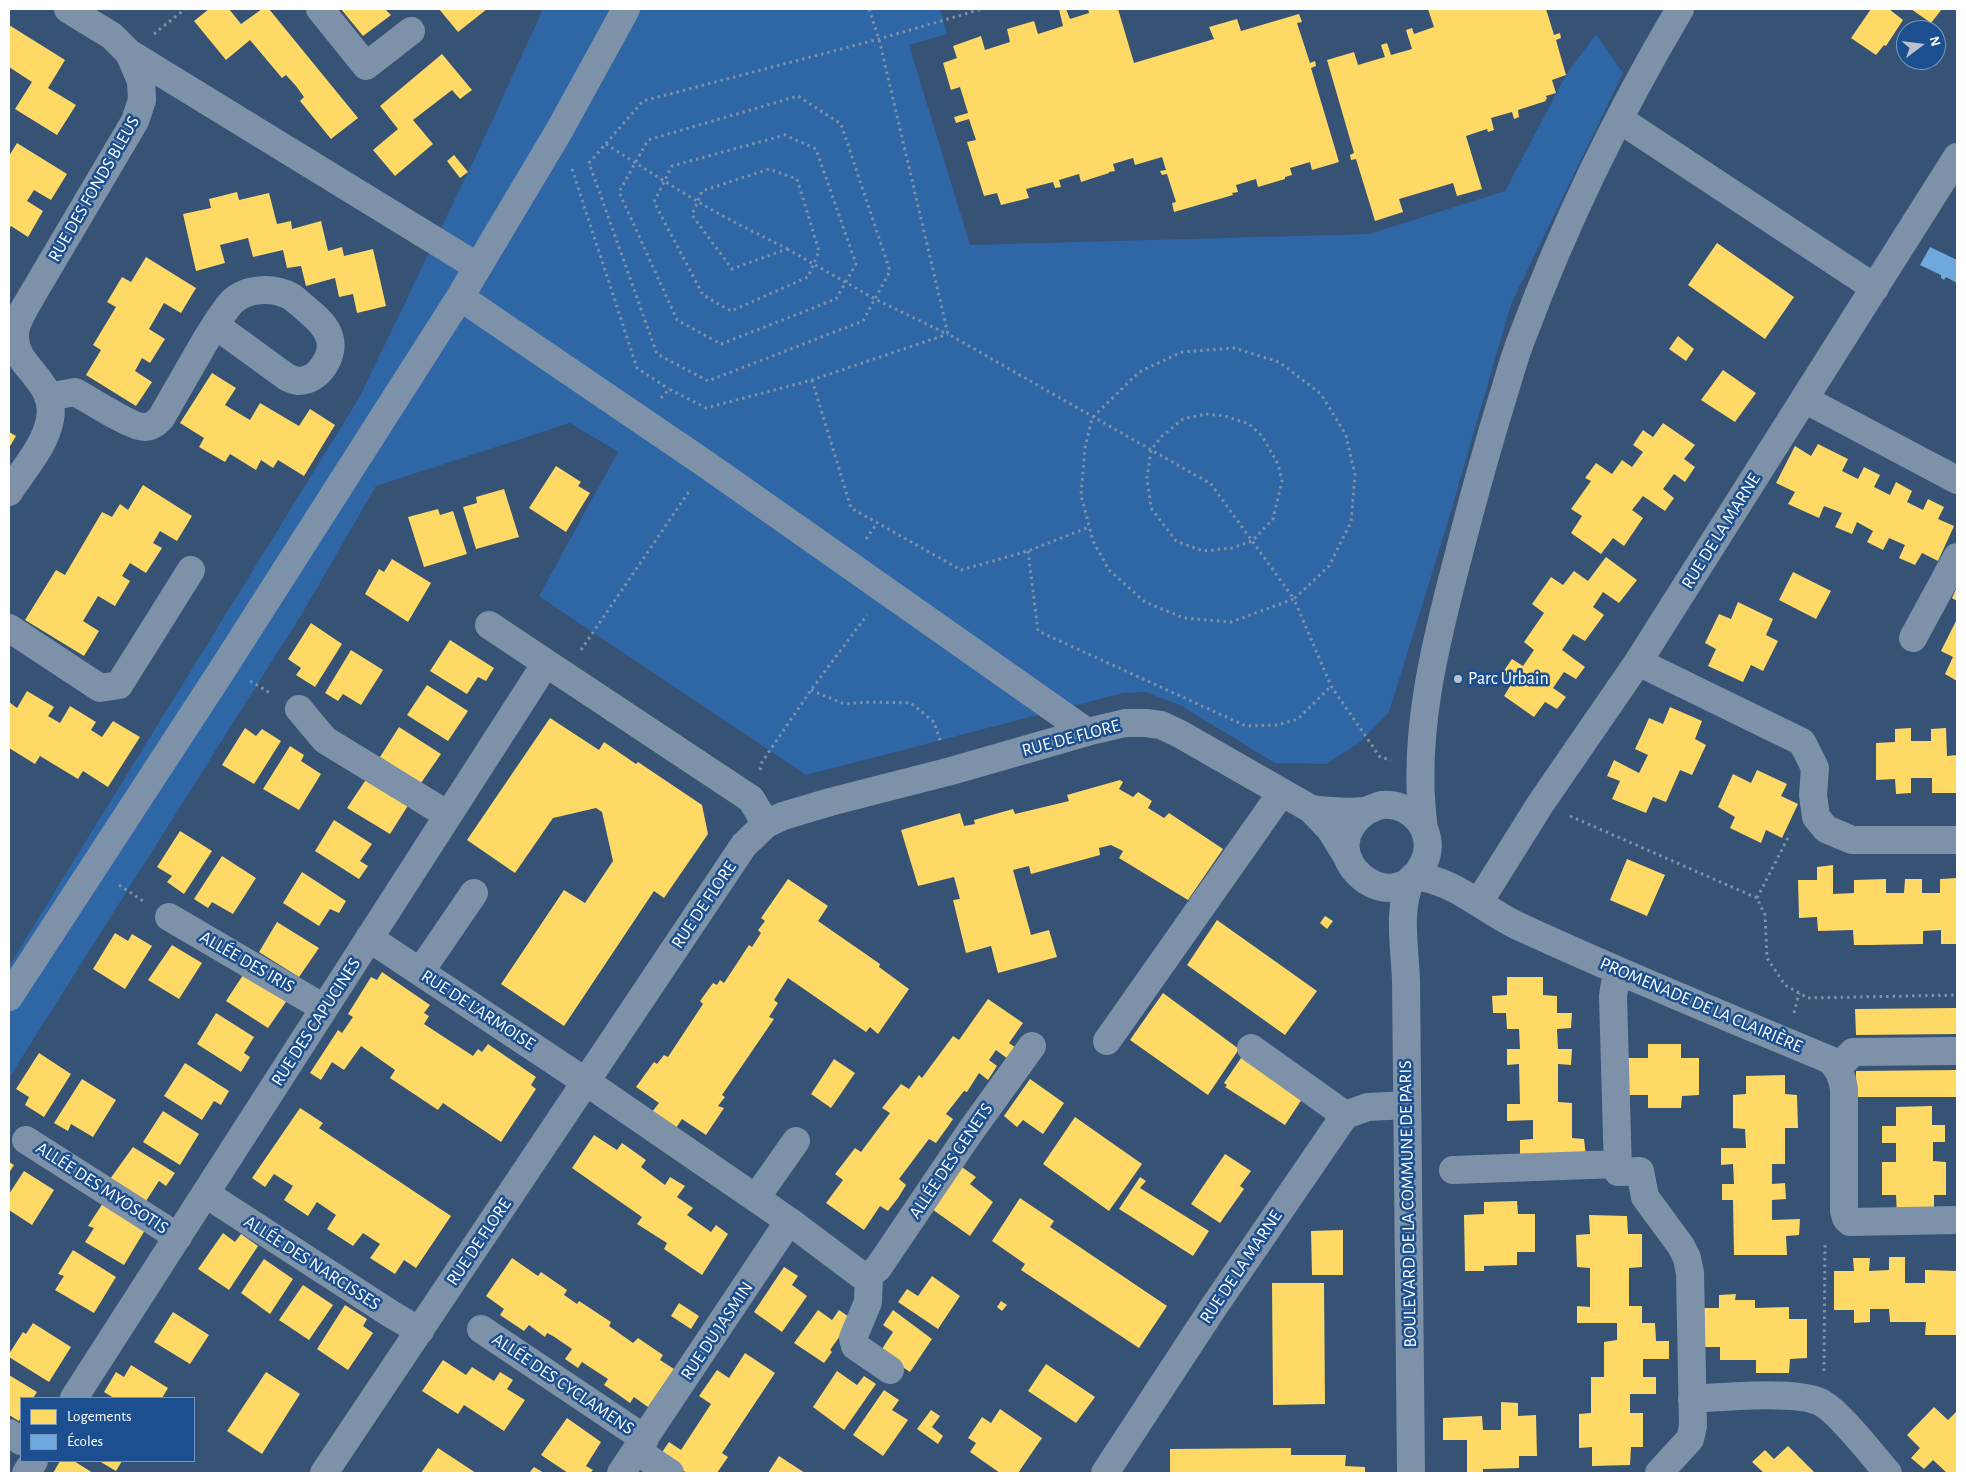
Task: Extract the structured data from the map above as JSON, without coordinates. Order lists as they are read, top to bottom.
{
  "streets": {
    "street": [
      "RUE DES FONDS BLEUS",
      "RUE DE LA MARNE",
      "RUE DE FLORE",
      "ALLÉE DES IRIS",
      "PROMENADE DE LA CLAIRIÈRE",
      "RUE DE L’ARMOISE",
      "RUE DES CAPUCINES",
      "ALLÉE DES GENETS",
      "ALLÉE DES MYOSOTIS",
      "BOULEVARD DE LA COMMUNE DE PARIS",
      "ALLÉE DES NARCISSES",
      "RUE DU JASMIN",
      "ALLÉE DES CYCLAMENS"
    ]
  },
  "crossings": [
    ["RUE DE LA MARNE", "PROMENADE DE LA CLAIRIÈRE"],
    ["RUE DE FLORE", "PROMENADE DE LA CLAIRIÈRE"],
    ["RUE DE FLORE", "RUE DE L’ARMOISE"],
    ["RUE DE FLORE", "BOULEVARD DE LA COMMUNE DE PARIS"],
    ["RUE DE FLORE", "ALLÉE DES NARCISSES"],
    ["ALLÉE DES IRIS", "RUE DES CAPUCINES"],
    ["PROMENADE DE LA CLAIRIÈRE", "BOULEVARD DE LA COMMUNE DE PARIS"],
    ["RUE DE L’ARMOISE", "RUE DES CAPUCINES"],
    ["RUE DES CAPUCINES", "ALLÉE DES MYOSOTIS"],
    ["RUE DES CAPUCINES", "ALLÉE DES NARCISSES"],
    ["RUE DU JASMIN", "ALLÉE DES CYCLAMENS"]
  ],
  "places": ["Parc Urbain"],
  "legend": ["Logements", "Écoles"],
  "north": "right"
}
